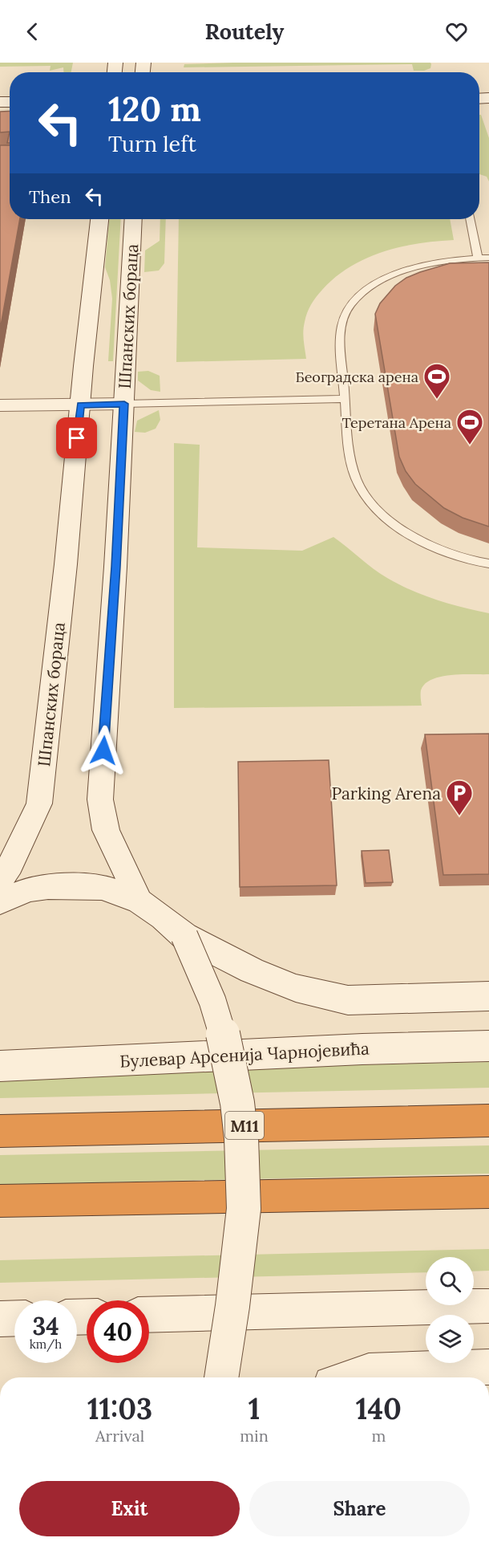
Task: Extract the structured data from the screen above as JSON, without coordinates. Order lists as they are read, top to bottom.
{
  "streets": {
    "highway": ["M11"],
    "street": ["Шпанских бораца", "Булевар Арсенија Чарнојевића"]
  },
  "places": {
    "sports": ["Београдска арена", "Теретана Арена"],
    "parking": ["Parking Arena"]
  },
  "page": {
    "header": "Routely",
    "turn": ["120 m", "Turn left"],
    "then": "Then",
    "speed": "34 km/h",
    "limit": "40",
    "eta": [
      "11:03",
      "Arrival",
      "1",
      "min",
      "140",
      "m"
    ],
    "buttons": ["Exit", "Share"]
  }
}
